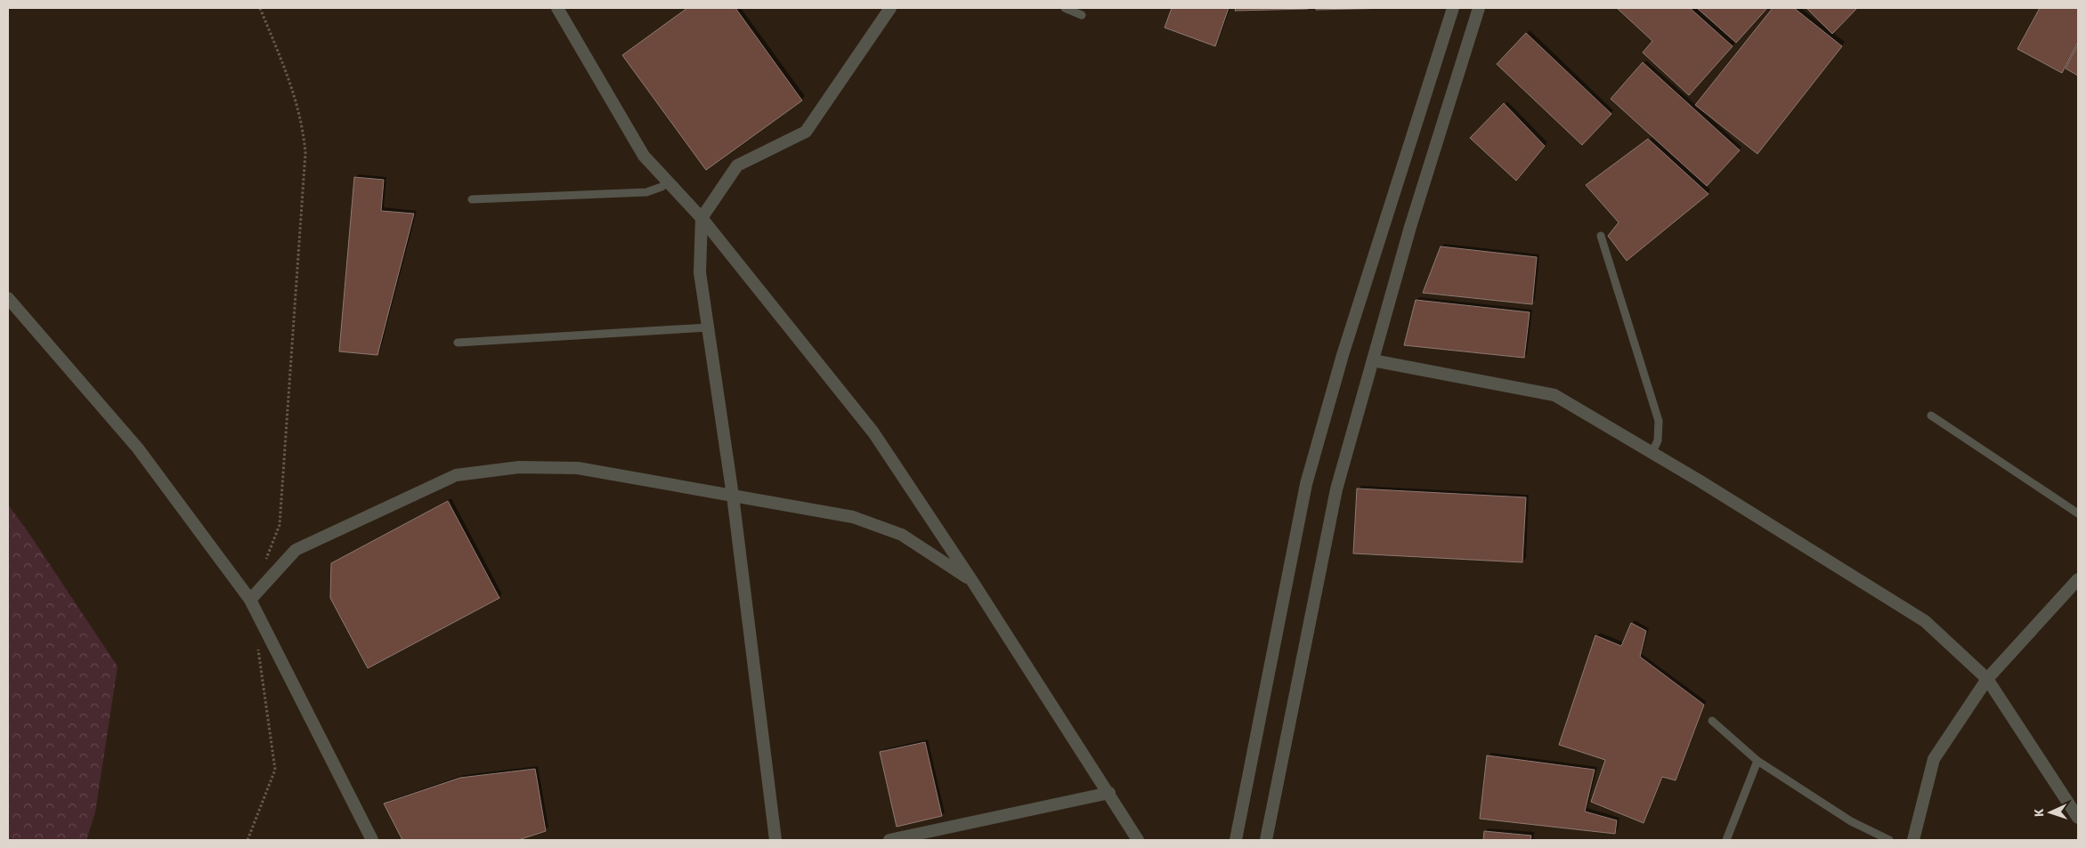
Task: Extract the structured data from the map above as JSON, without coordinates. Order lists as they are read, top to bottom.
{
  "north": "left"
}
